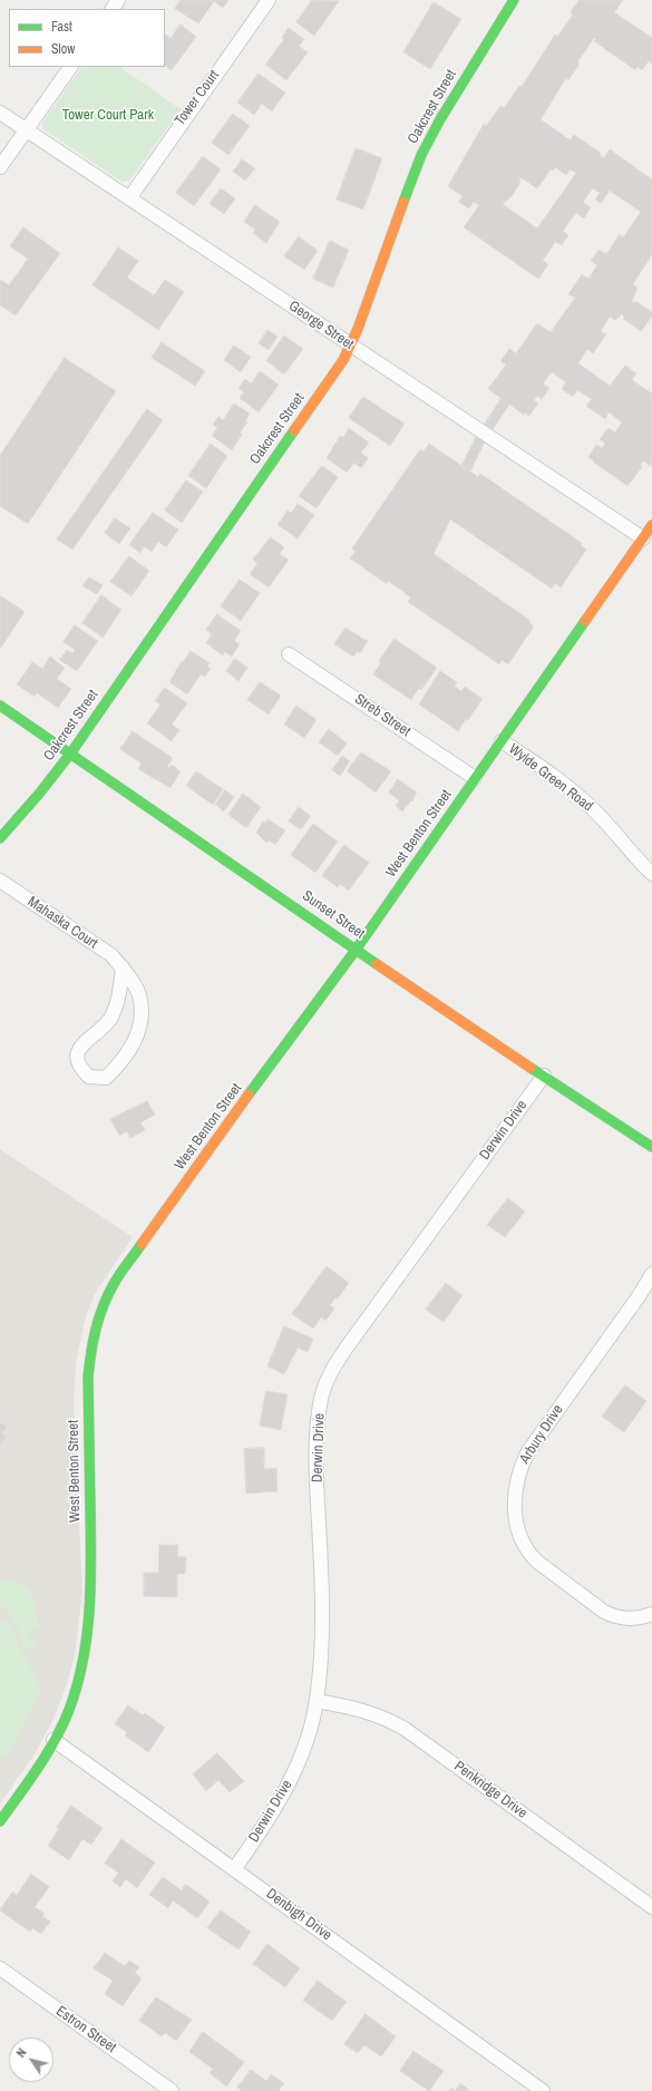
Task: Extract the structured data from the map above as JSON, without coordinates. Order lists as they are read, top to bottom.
{
  "streets": {
    "street": [
      "Tower Court",
      "Oakcrest Street",
      "George Street",
      "Streb Street",
      "Wylde Green Road",
      "West Benton Street",
      "Sunset Street",
      "Mahaska Court",
      "Derwin Drive",
      "Arbury Drive",
      "Penkridge Drive",
      "Denbigh Drive",
      "Estron Street"
    ]
  },
  "crossings": [
    ["Tower Court", "George Street"],
    ["Oakcrest Street", "George Street"],
    ["Oakcrest Street", "Sunset Street"],
    ["George Street", "West Benton Street"],
    ["Streb Street", "West Benton Street"],
    ["Wylde Green Road", "West Benton Street"],
    ["West Benton Street", "Sunset Street"],
    ["West Benton Street", "Denbigh Drive"],
    ["Sunset Street", "Derwin Drive"],
    ["Derwin Drive", "Penkridge Drive"],
    ["Derwin Drive", "Denbigh Drive"]
  ],
  "parks": ["Tower Court Park"],
  "legend": ["Fast", "Slow"],
  "north": "top left"
}
